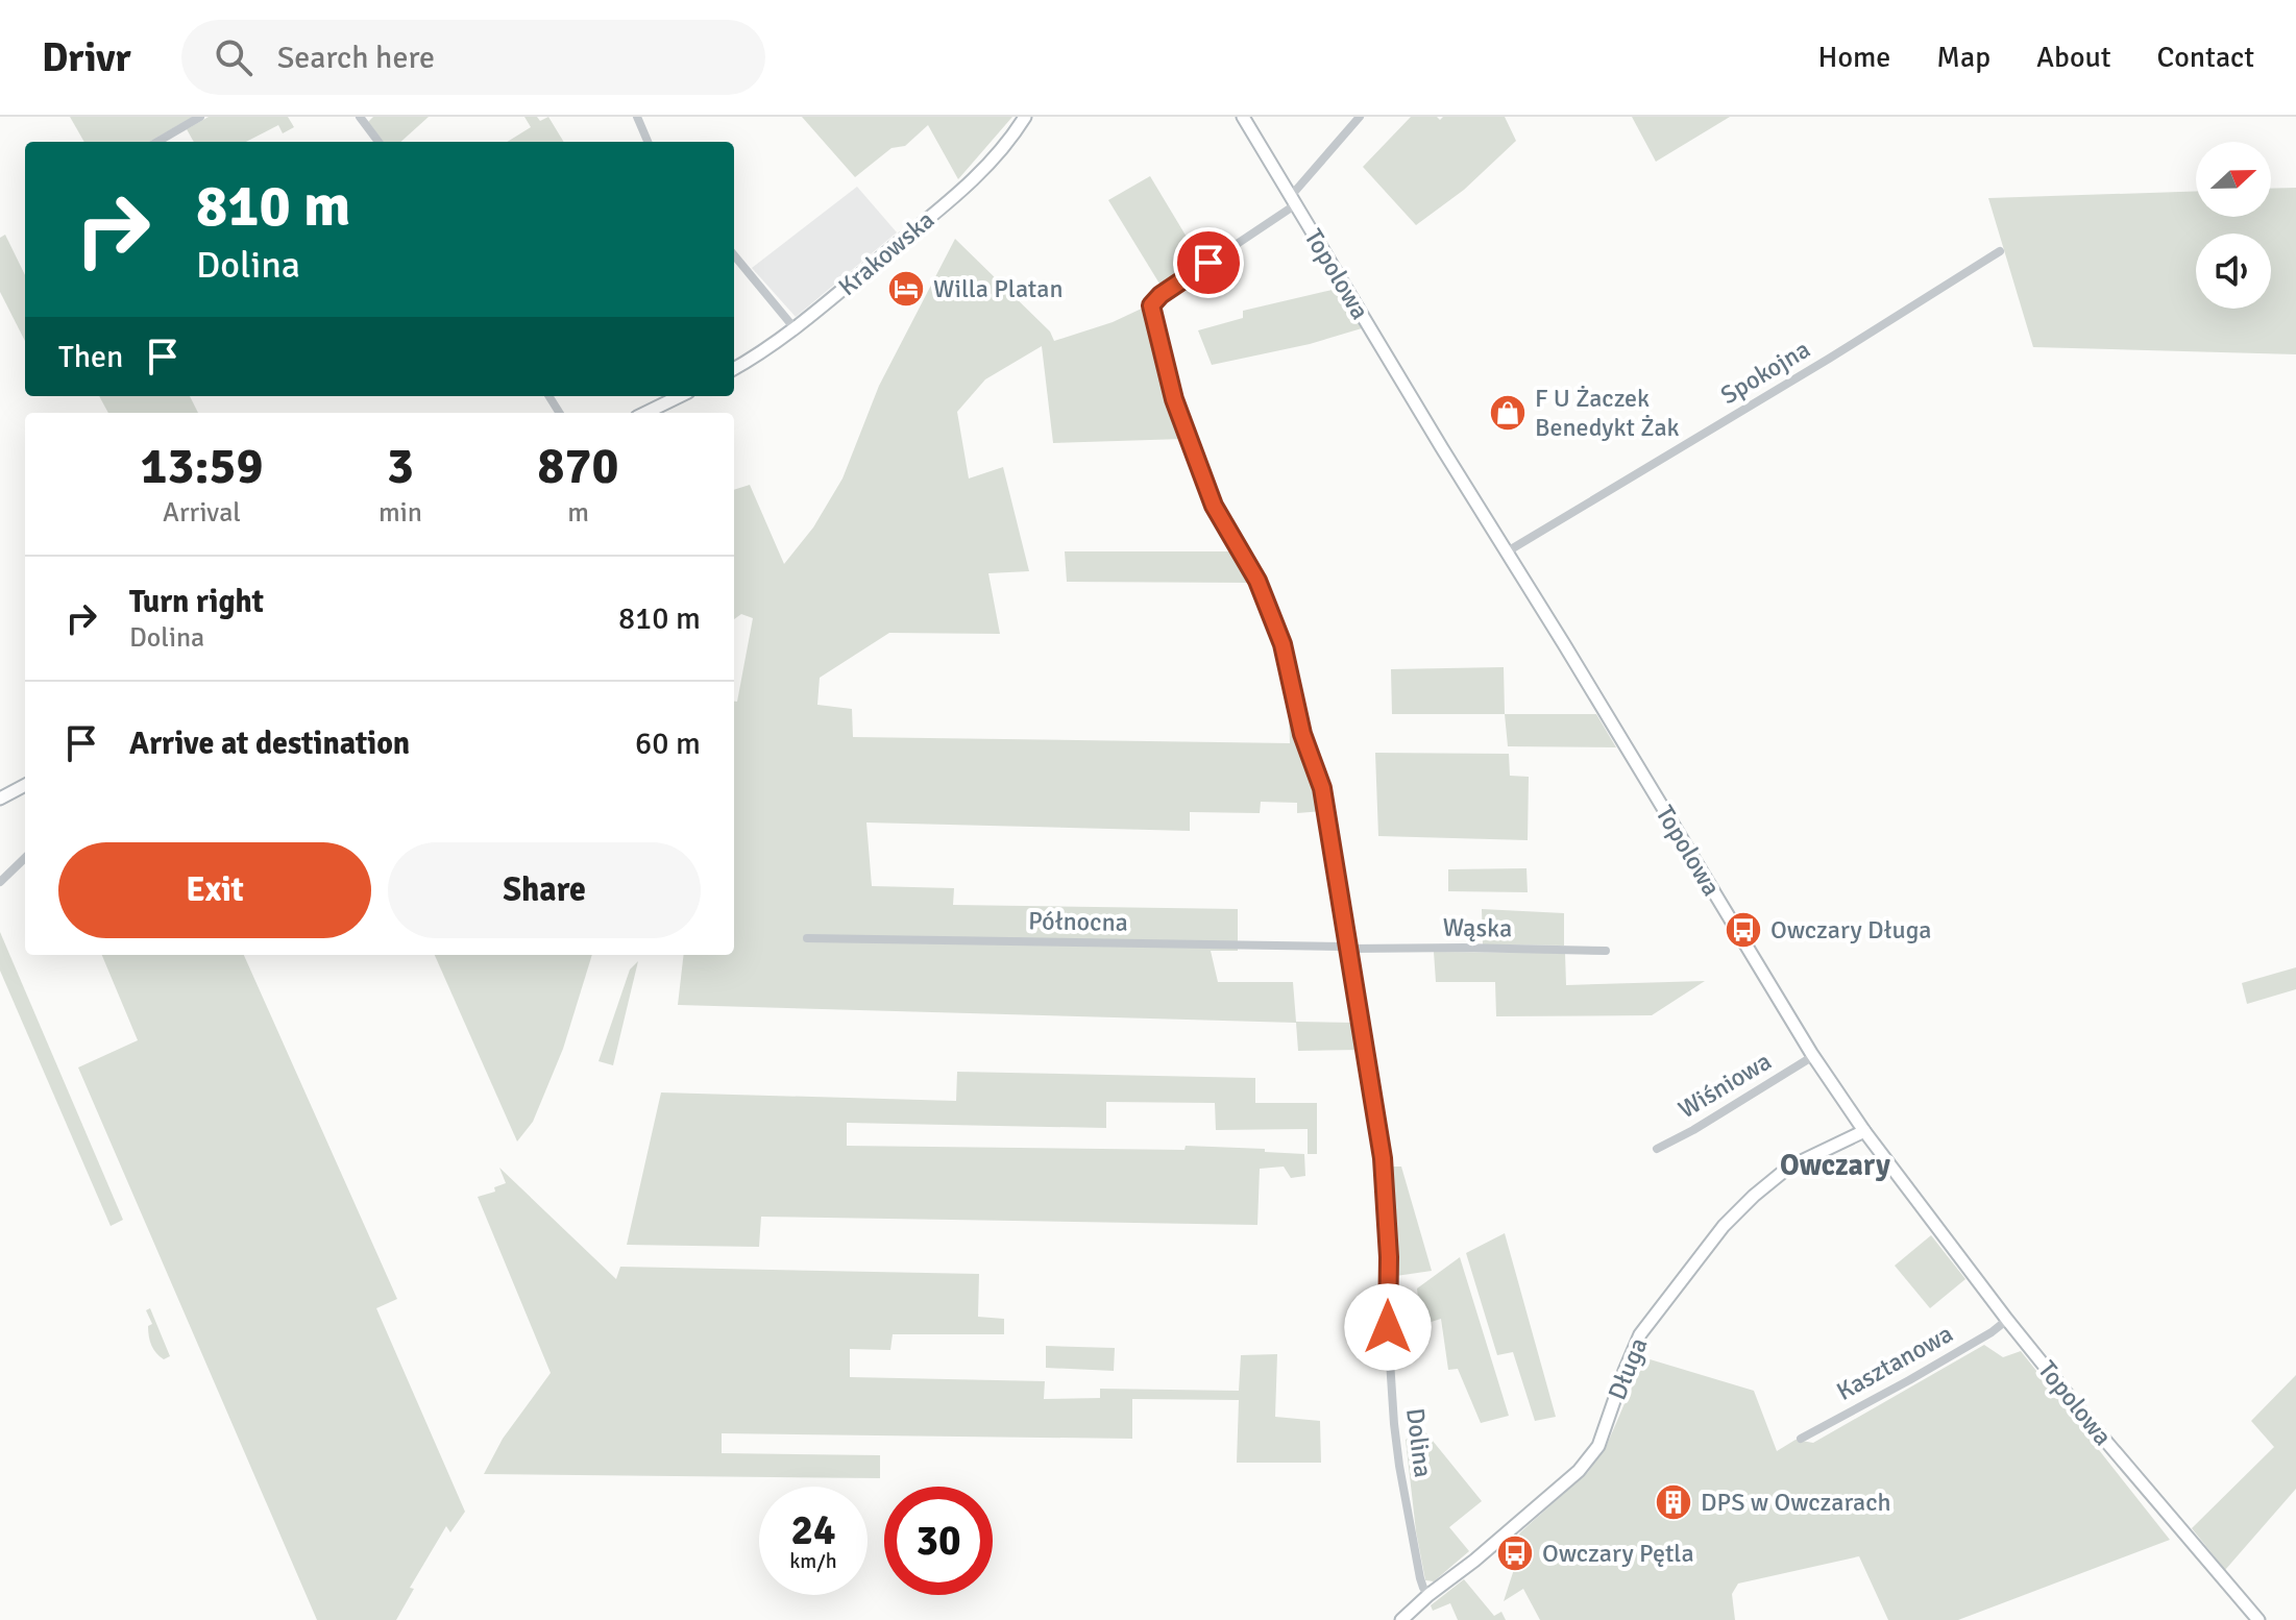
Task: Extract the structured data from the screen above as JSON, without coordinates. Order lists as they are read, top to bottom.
{
  "streets": {
    "street": [
      "Krakowska",
      "Topolowa",
      "Spokojna",
      "Północna",
      "Wąska",
      "Wiśniowa",
      "Kasztanowa",
      "Długa",
      "Dolina"
    ]
  },
  "crossings": [
    ["Topolowa", "Spokojna"],
    ["Topolowa", "Wiśniowa"],
    ["Topolowa", "Kasztanowa"],
    ["Topolowa", "Długa"],
    ["Topolowa", "Dolina"],
    ["Północna", "Wąska"],
    ["Północna", "Dolina"],
    ["Wąska", "Dolina"],
    ["Długa", "Dolina"]
  ],
  "districts": ["Owczary"],
  "places": {
    "hotel": ["Willa Platan"],
    "shop": ["F U Żaczek Benedykt Żak"],
    "bus stop": ["Owczary Długa", "Owczary Pętla"],
    "building": ["DPS w Owczarach"]
  },
  "north": "right",
  "page": {
    "header": "Drivr",
    "search": "Search here",
    "nav": [
      "Home",
      "Map",
      "About",
      "Contact"
    ],
    "turn": ["810 m", "Dolina"],
    "then": "Then",
    "eta": [
      "13:59",
      "Arrival",
      "3",
      "min",
      "870",
      "m"
    ],
    "list": [
      {
        "name": "Turn right",
        "note": "Dolina",
        "value": "810 m"
      },
      {
        "name": "Arrive at destination",
        "value": "60 m"
      }
    ],
    "buttons": ["Exit", "Share"],
    "speed": "24 km/h",
    "limit": "30"
  }
}
